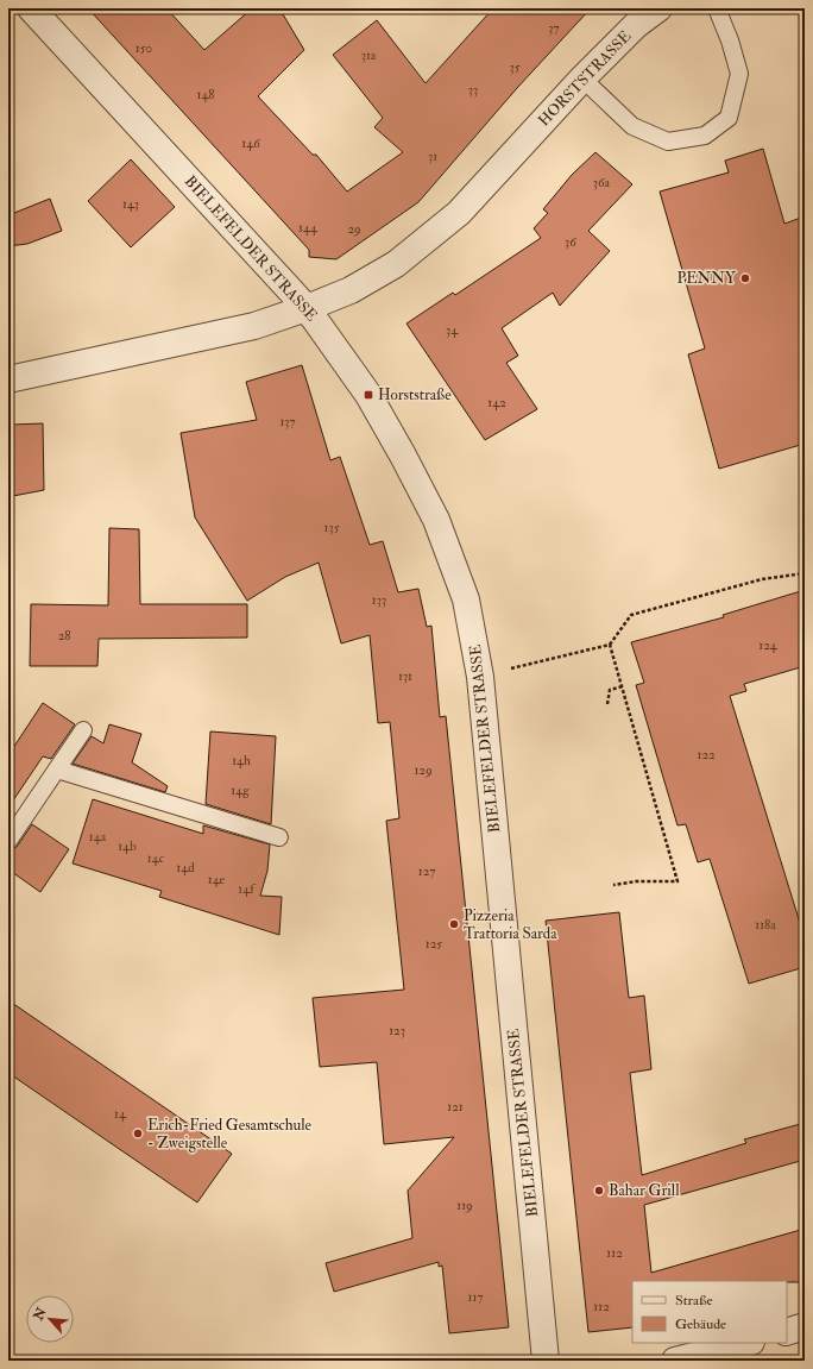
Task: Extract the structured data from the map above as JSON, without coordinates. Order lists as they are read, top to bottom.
{
  "streets": {
    "street": ["HORSTSTRASSE", "BIELEFELDER STRASSE"]
  },
  "crossings": [
    ["HORSTSTRASSE", "BIELEFELDER STRASSE"]
  ],
  "places": {
    "other": [
      "PENNY",
      "Pizzeria Trattoria Sarda",
      "Erich-Fried Gesamtschule - Zweigstelle",
      "Bahar Grill"
    ],
    "transit": ["Horststraße"]
  },
  "house_numbers": [
    "37",
    "150",
    "31a",
    "35",
    "33",
    "148",
    "146",
    "31",
    "36a",
    "143",
    "144",
    "29",
    "36",
    "34",
    "142",
    "137",
    "135",
    "133",
    "28",
    "124",
    "131",
    "122",
    "14h",
    "129",
    "14g",
    "14a",
    "14b",
    "14c",
    "14d",
    "127",
    "14e",
    "14f",
    "118a",
    "125",
    "123",
    "121",
    "14",
    "119",
    "112",
    "117",
    "112"
  ],
  "legend": ["Straße", "Gebäude"],
  "north": "top left"
}
